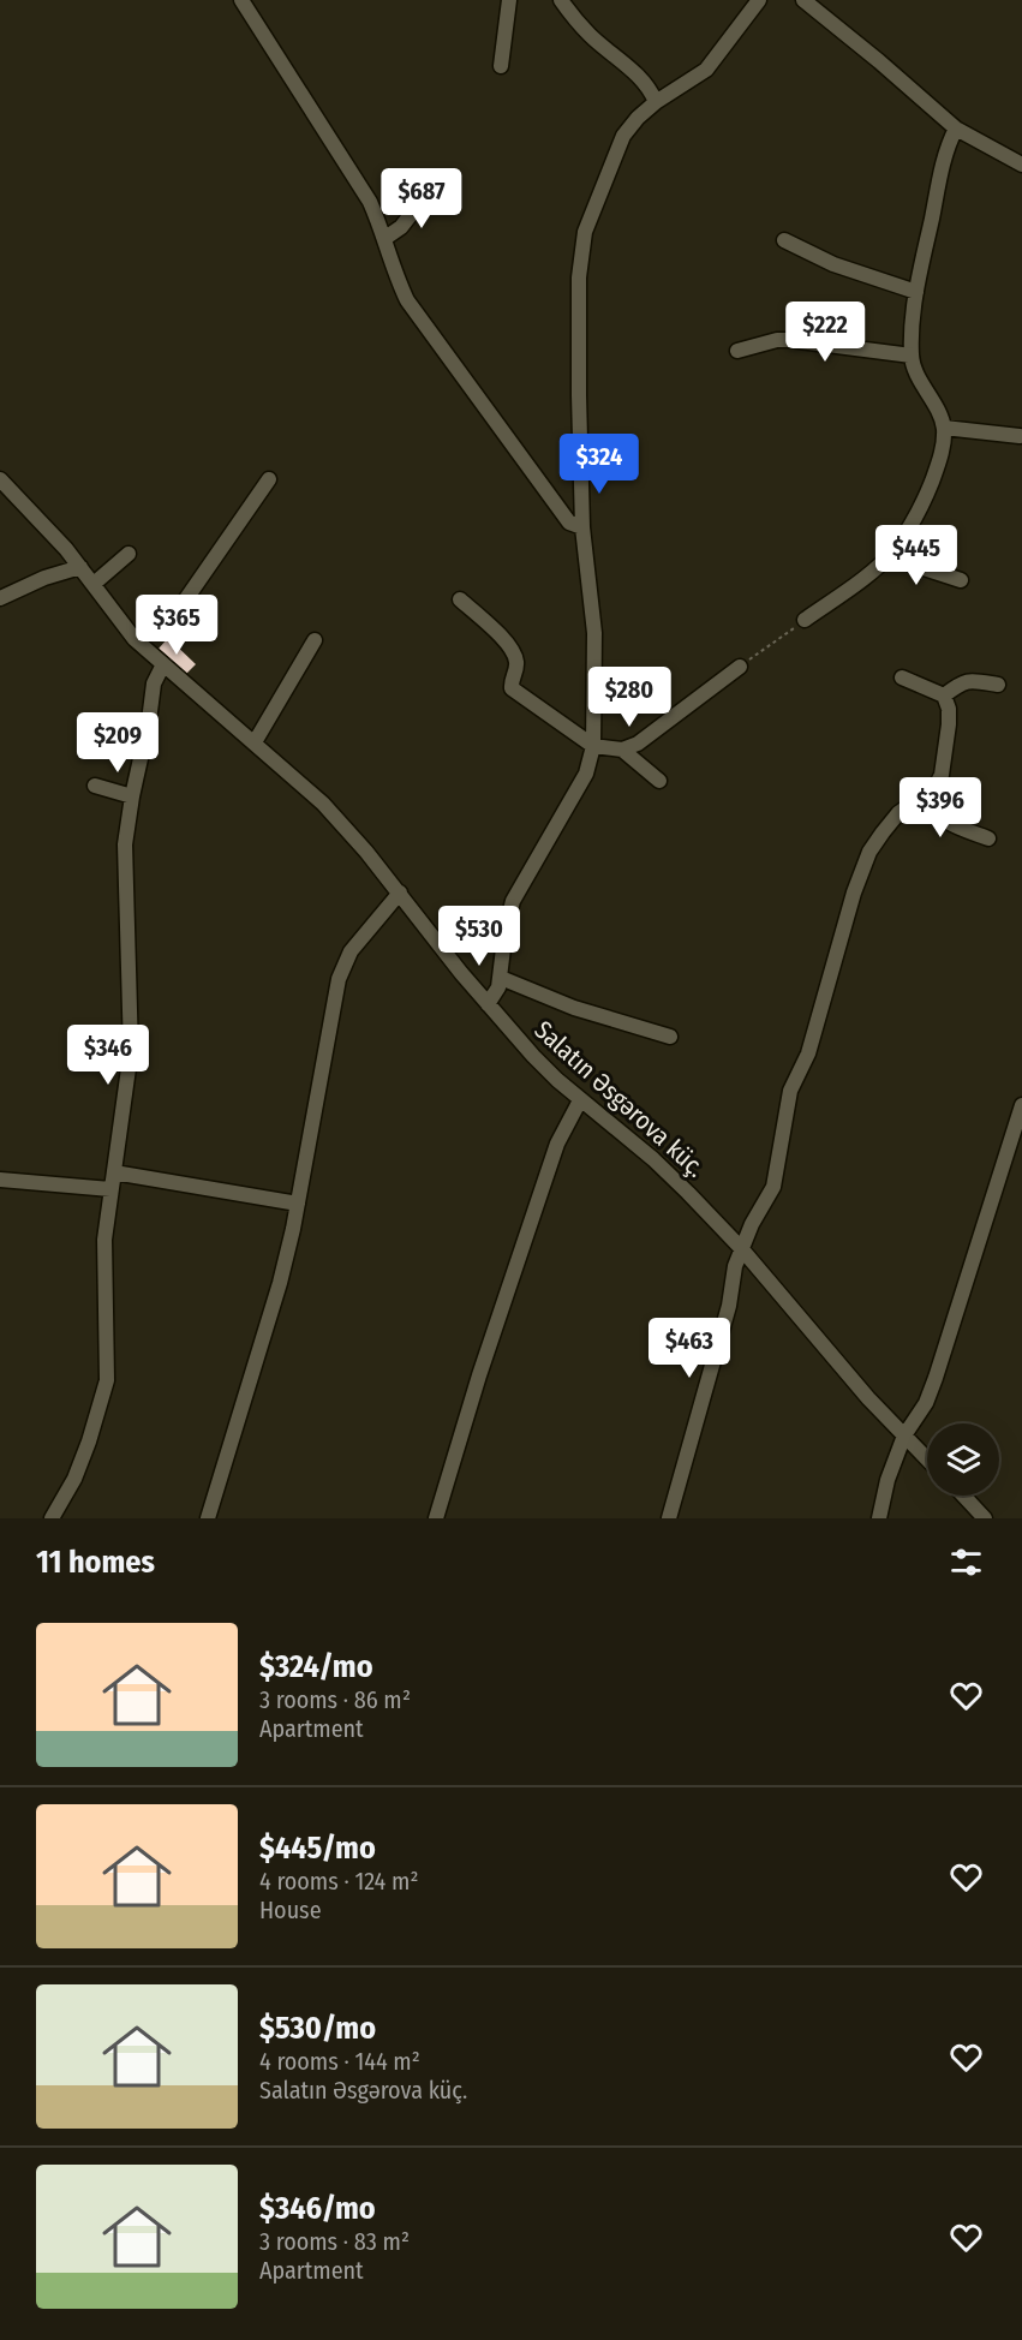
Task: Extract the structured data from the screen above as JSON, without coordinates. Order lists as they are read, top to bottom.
{
  "streets": {
    "street": ["Salatın Əsgərova küç."]
  },
  "page": {
    "price": [
      "$687",
      "$222",
      "$324",
      "$445",
      "$365",
      "$280",
      "$209",
      "$396",
      "$530",
      "$346",
      "$463"
    ],
    "heading": "11 homes",
    "list": [
      {
        "name": "$324/mo",
        "note": "3 rooms · 86 m² · Apartment"
      },
      {
        "name": "$445/mo",
        "note": "4 rooms · 124 m² · House"
      },
      {
        "name": "$530/mo",
        "note": "4 rooms · 144 m² · Salatın Əsgərova küç."
      },
      {
        "name": "$346/mo",
        "note": "3 rooms · 83 m² · Apartment"
      }
    ]
  }
}
